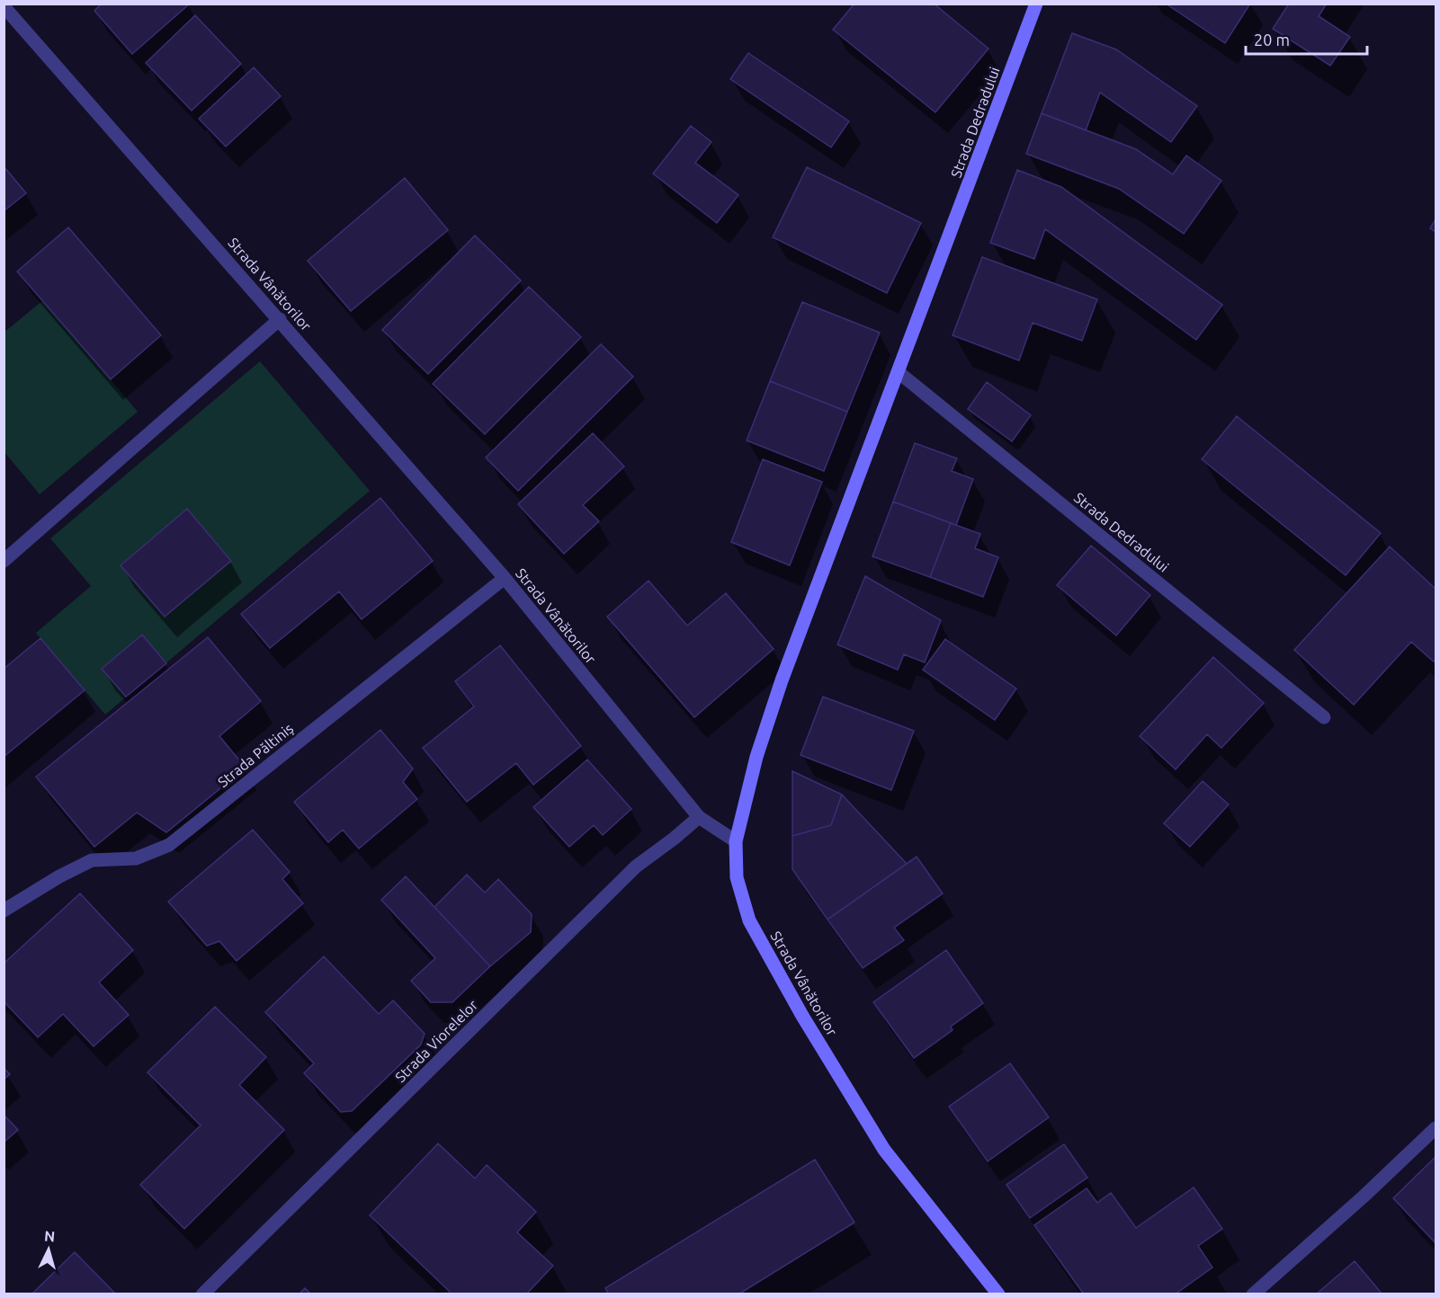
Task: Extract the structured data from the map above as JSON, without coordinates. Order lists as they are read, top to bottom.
{
  "streets": {
    "main road": ["Strada Dedradului", "Strada Vânătorilor"],
    "street": ["Strada Păltiniș", "Strada Viorelelor"]
  },
  "crossings": [
    ["Strada Dedradului", "Strada Vânătorilor"],
    ["Strada Vânătorilor", "Strada Păltiniș"],
    ["Strada Vânătorilor", "Strada Viorelelor"]
  ],
  "scale_bar": "20 m",
  "north": "top"
}
